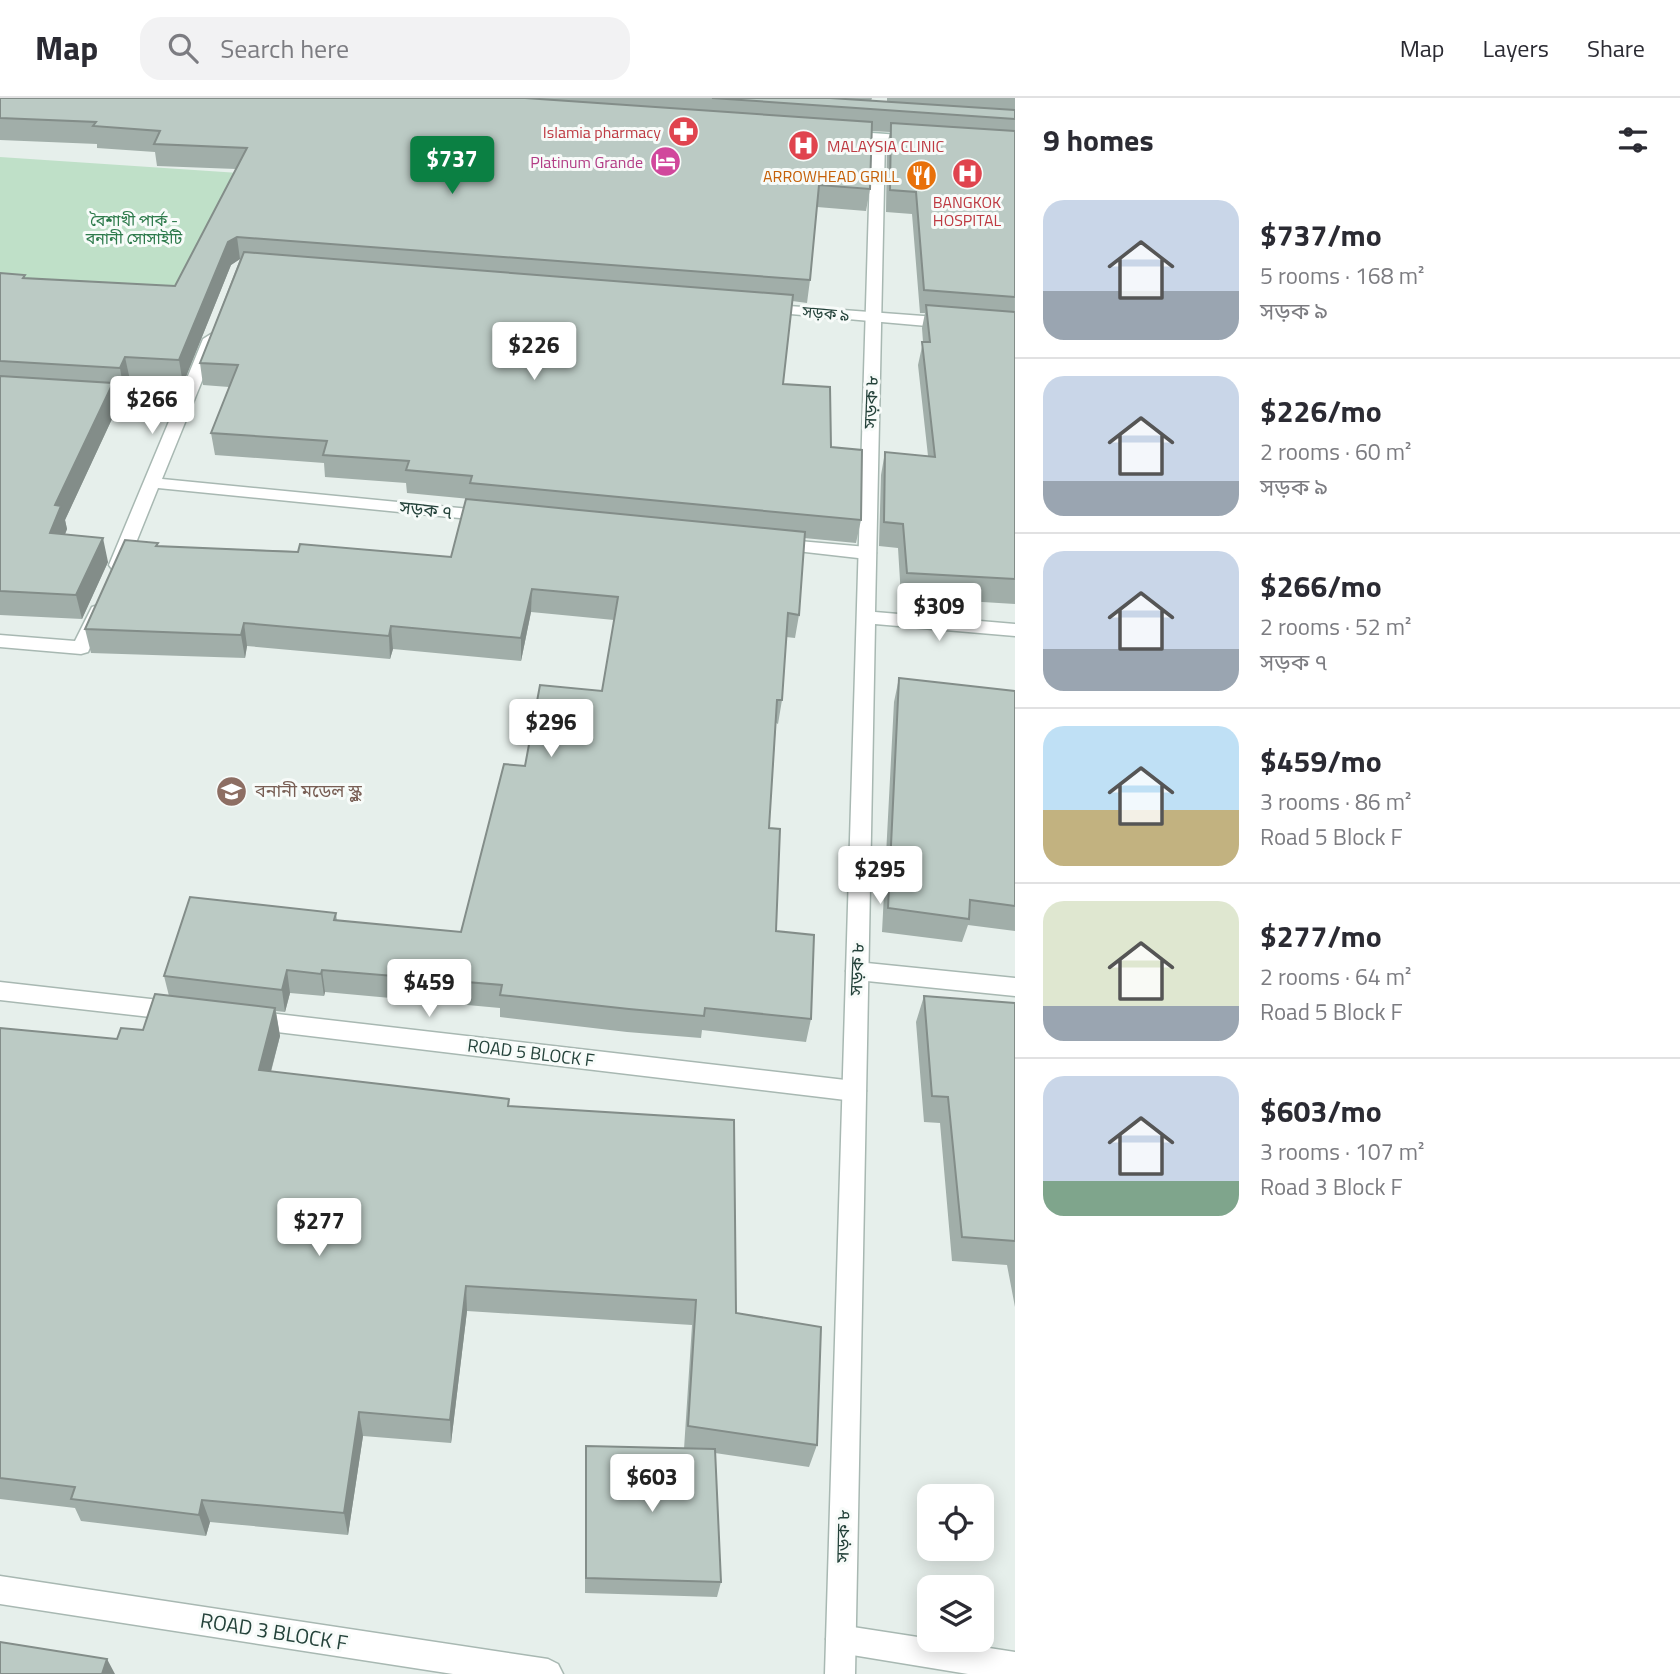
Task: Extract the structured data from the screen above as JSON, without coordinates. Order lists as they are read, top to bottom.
{
  "streets": {
    "street": [
      "সড়ক ৯",
      "সড়ক ৮",
      "সড়ক ৭",
      "ROAD 5 BLOCK F",
      "ROAD 3 BLOCK F"
    ]
  },
  "crossings": [
    ["সড়ক ৯", "সড়ক ৮"],
    ["সড়ক ৮", "ROAD 5 BLOCK F"]
  ],
  "parks": ["বৈশাখী পার্ক - বনানী সোসাইটি"],
  "places": {
    "pharmacy": ["Islamia pharmacy"],
    "hospital": ["MALAYSIA CLINIC", "BANGKOK HOSPITAL"],
    "hotel": ["Platinum Grande"],
    "restaurant": ["ARROWHEAD GRILL"],
    "school or university": ["বনানী মডেল স্কুল"]
  },
  "page": {
    "header": "Map",
    "search": "Search here",
    "nav": ["Map", "Layers", "Share"],
    "heading": "9 homes",
    "price": [
      "$737",
      "$226",
      "$266",
      "$309",
      "$296",
      "$295",
      "$459",
      "$277",
      "$603"
    ],
    "list": [
      {
        "name": "$737/mo",
        "note": "5 rooms · 168 m² · সড়ক ৯"
      },
      {
        "name": "$226/mo",
        "note": "2 rooms · 60 m² · সড়ক ৯"
      },
      {
        "name": "$266/mo",
        "note": "2 rooms · 52 m² · সড়ক ৭"
      },
      {
        "name": "$459/mo",
        "note": "3 rooms · 86 m² · Road 5 Block F"
      },
      {
        "name": "$277/mo",
        "note": "2 rooms · 64 m² · Road 5 Block F"
      },
      {
        "name": "$603/mo",
        "note": "3 rooms · 107 m² · Road 3 Block F"
      }
    ]
  }
}
